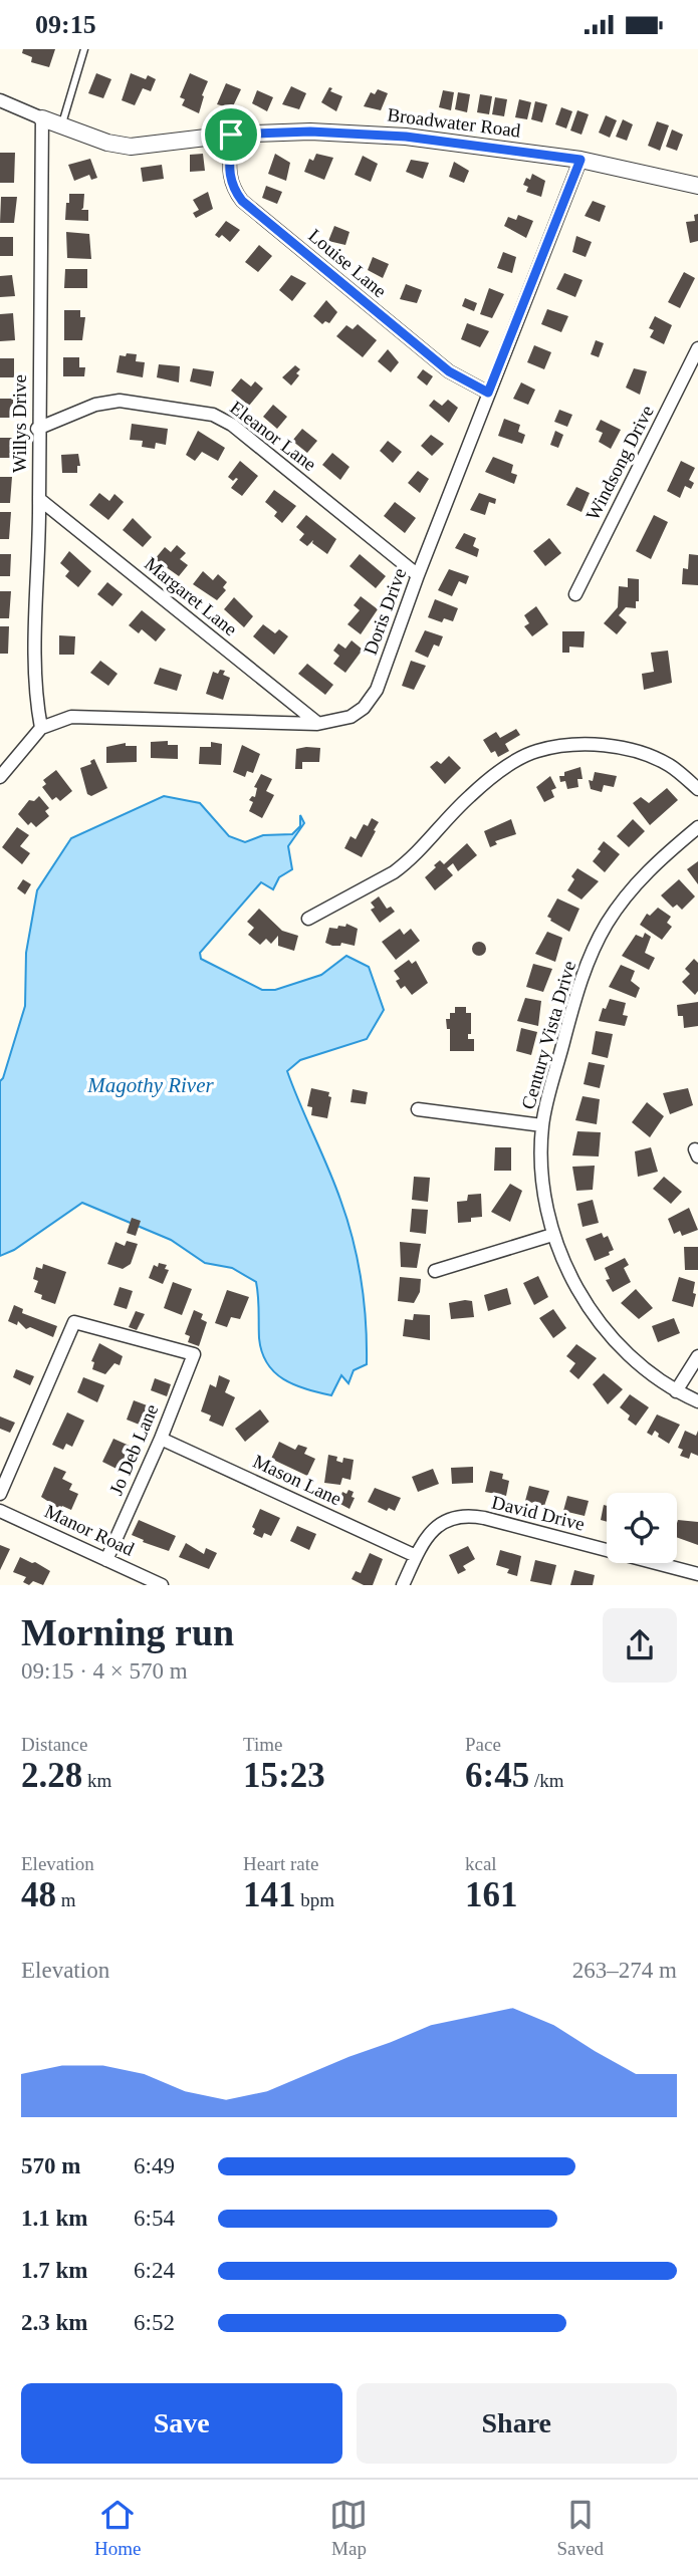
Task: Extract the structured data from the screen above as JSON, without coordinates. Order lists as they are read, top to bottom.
{
  "streets": {
    "street": [
      "Broadwater Road",
      "Louise Lane",
      "Willys Drive",
      "Eleanor Lane",
      "Windsong Drive",
      "Margaret Lane",
      "Doris Drive",
      "Century Vista Drive",
      "Jo Deb Lane",
      "Mason Lane",
      "David Drive",
      "Manor Road"
    ]
  },
  "crossings": [
    ["Broadwater Road", "Louise Lane"],
    ["Broadwater Road", "Willys Drive"],
    ["Broadwater Road", "Doris Drive"],
    ["Louise Lane", "Doris Drive"],
    ["Willys Drive", "Eleanor Lane"],
    ["Willys Drive", "Margaret Lane"],
    ["Willys Drive", "Doris Drive"],
    ["Eleanor Lane", "Doris Drive"],
    ["Margaret Lane", "Doris Drive"],
    ["Jo Deb Lane", "Mason Lane"],
    ["Jo Deb Lane", "Manor Road"],
    ["Mason Lane", "David Drive"]
  ],
  "water": ["Magothy River"],
  "page": {
    "status": "09:15",
    "heading": ["Morning run", "09:15 · 4 × 570 m"],
    "stats": [
      ["Distance", "2.28 km"],
      ["Time", "15:23"],
      ["Pace", "6:45 /km"],
      ["Elevation", "48 m"],
      ["Heart rate", "141 bpm"],
      ["kcal", "161"]
    ],
    "chart": ["Elevation", "263–274 m"],
    "list": [
      {
        "name": "570 m",
        "note": "6:49"
      },
      {
        "name": "1.1 km",
        "note": "6:54"
      },
      {
        "name": "1.7 km",
        "note": "6:24"
      },
      {
        "name": "2.3 km",
        "note": "6:52"
      }
    ],
    "buttons": ["Save", "Share"],
    "tabs": ["Home", "Map", "Saved"]
  }
}
